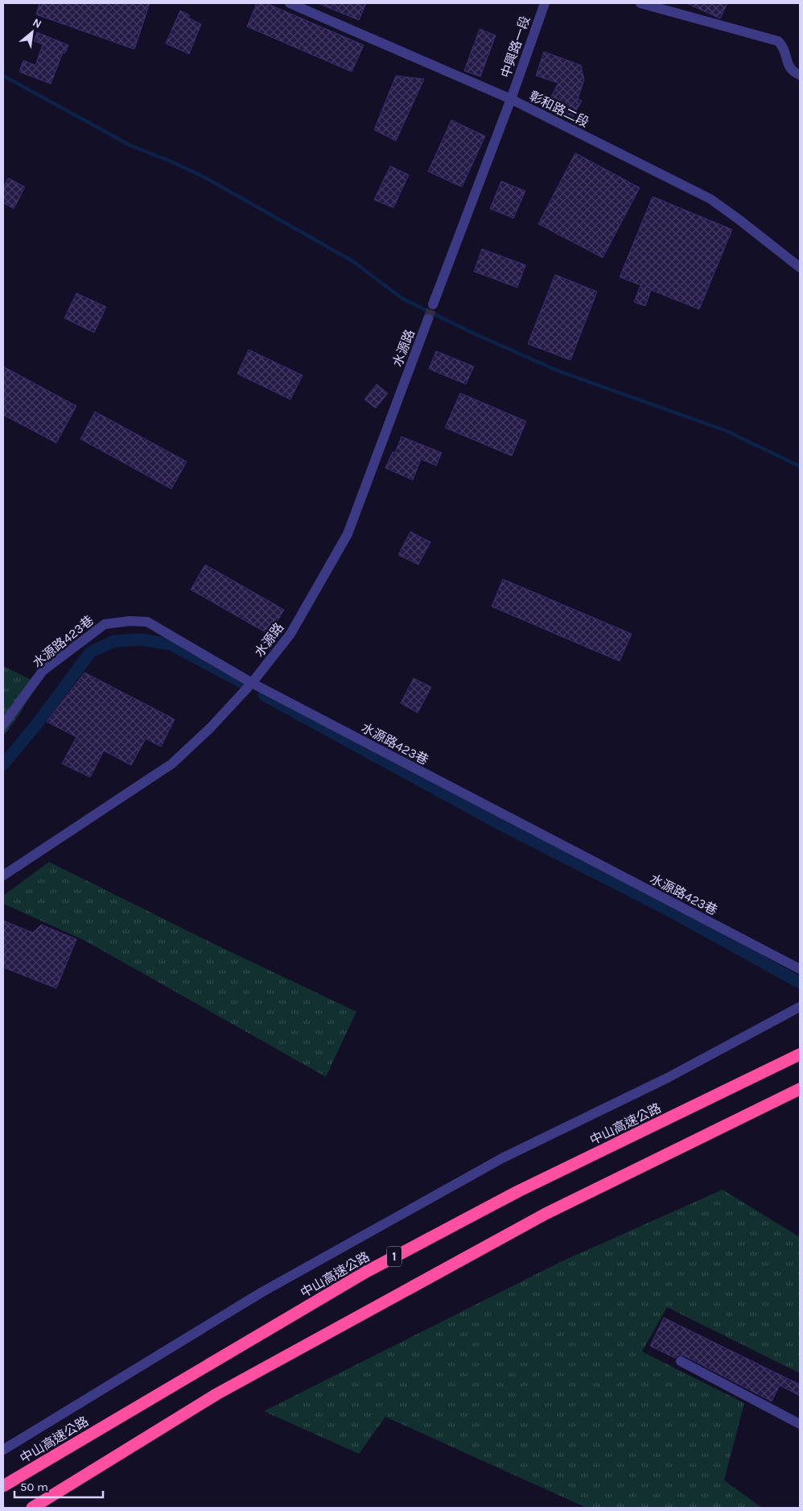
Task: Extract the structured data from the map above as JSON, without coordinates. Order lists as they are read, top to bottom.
{
  "streets": {
    "highway": ["中山高速公路", "1"],
    "street": [
      "中興路一段",
      "彰和路二段",
      "水源路",
      "水源路423巷"
    ]
  },
  "crossings": [
    ["中興路一段", "彰和路二段"],
    ["水源路", "水源路423巷"]
  ],
  "scale_bar": "50 m",
  "north": "top right"
}
